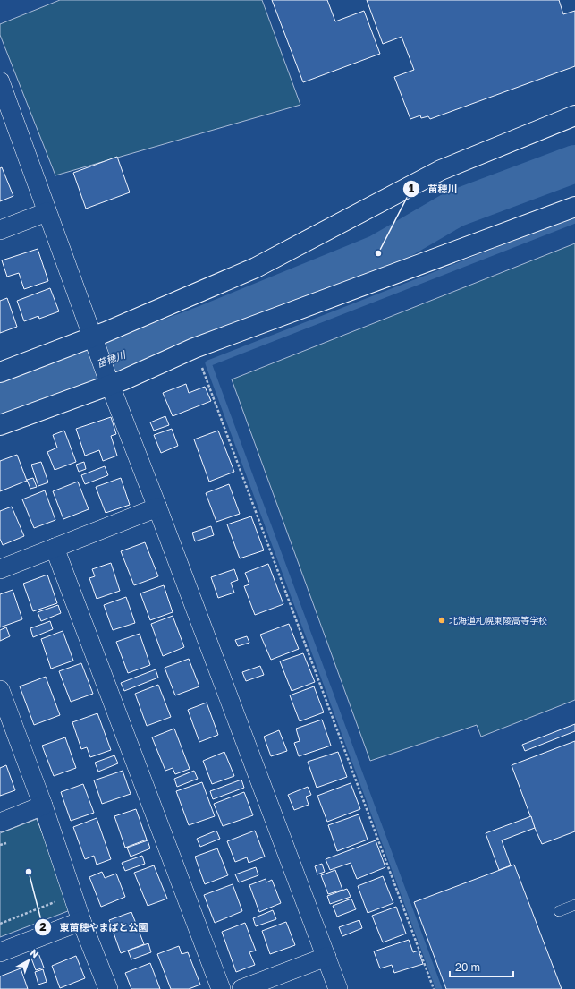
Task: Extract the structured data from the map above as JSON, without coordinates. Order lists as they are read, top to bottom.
{
  "water": ["苗穂川"],
  "places": ["苗穂川", "北海道札幌東陵高等学校", "東苗穂やまばと公園"],
  "scale_bar": "20 m",
  "north": "top right"
}
